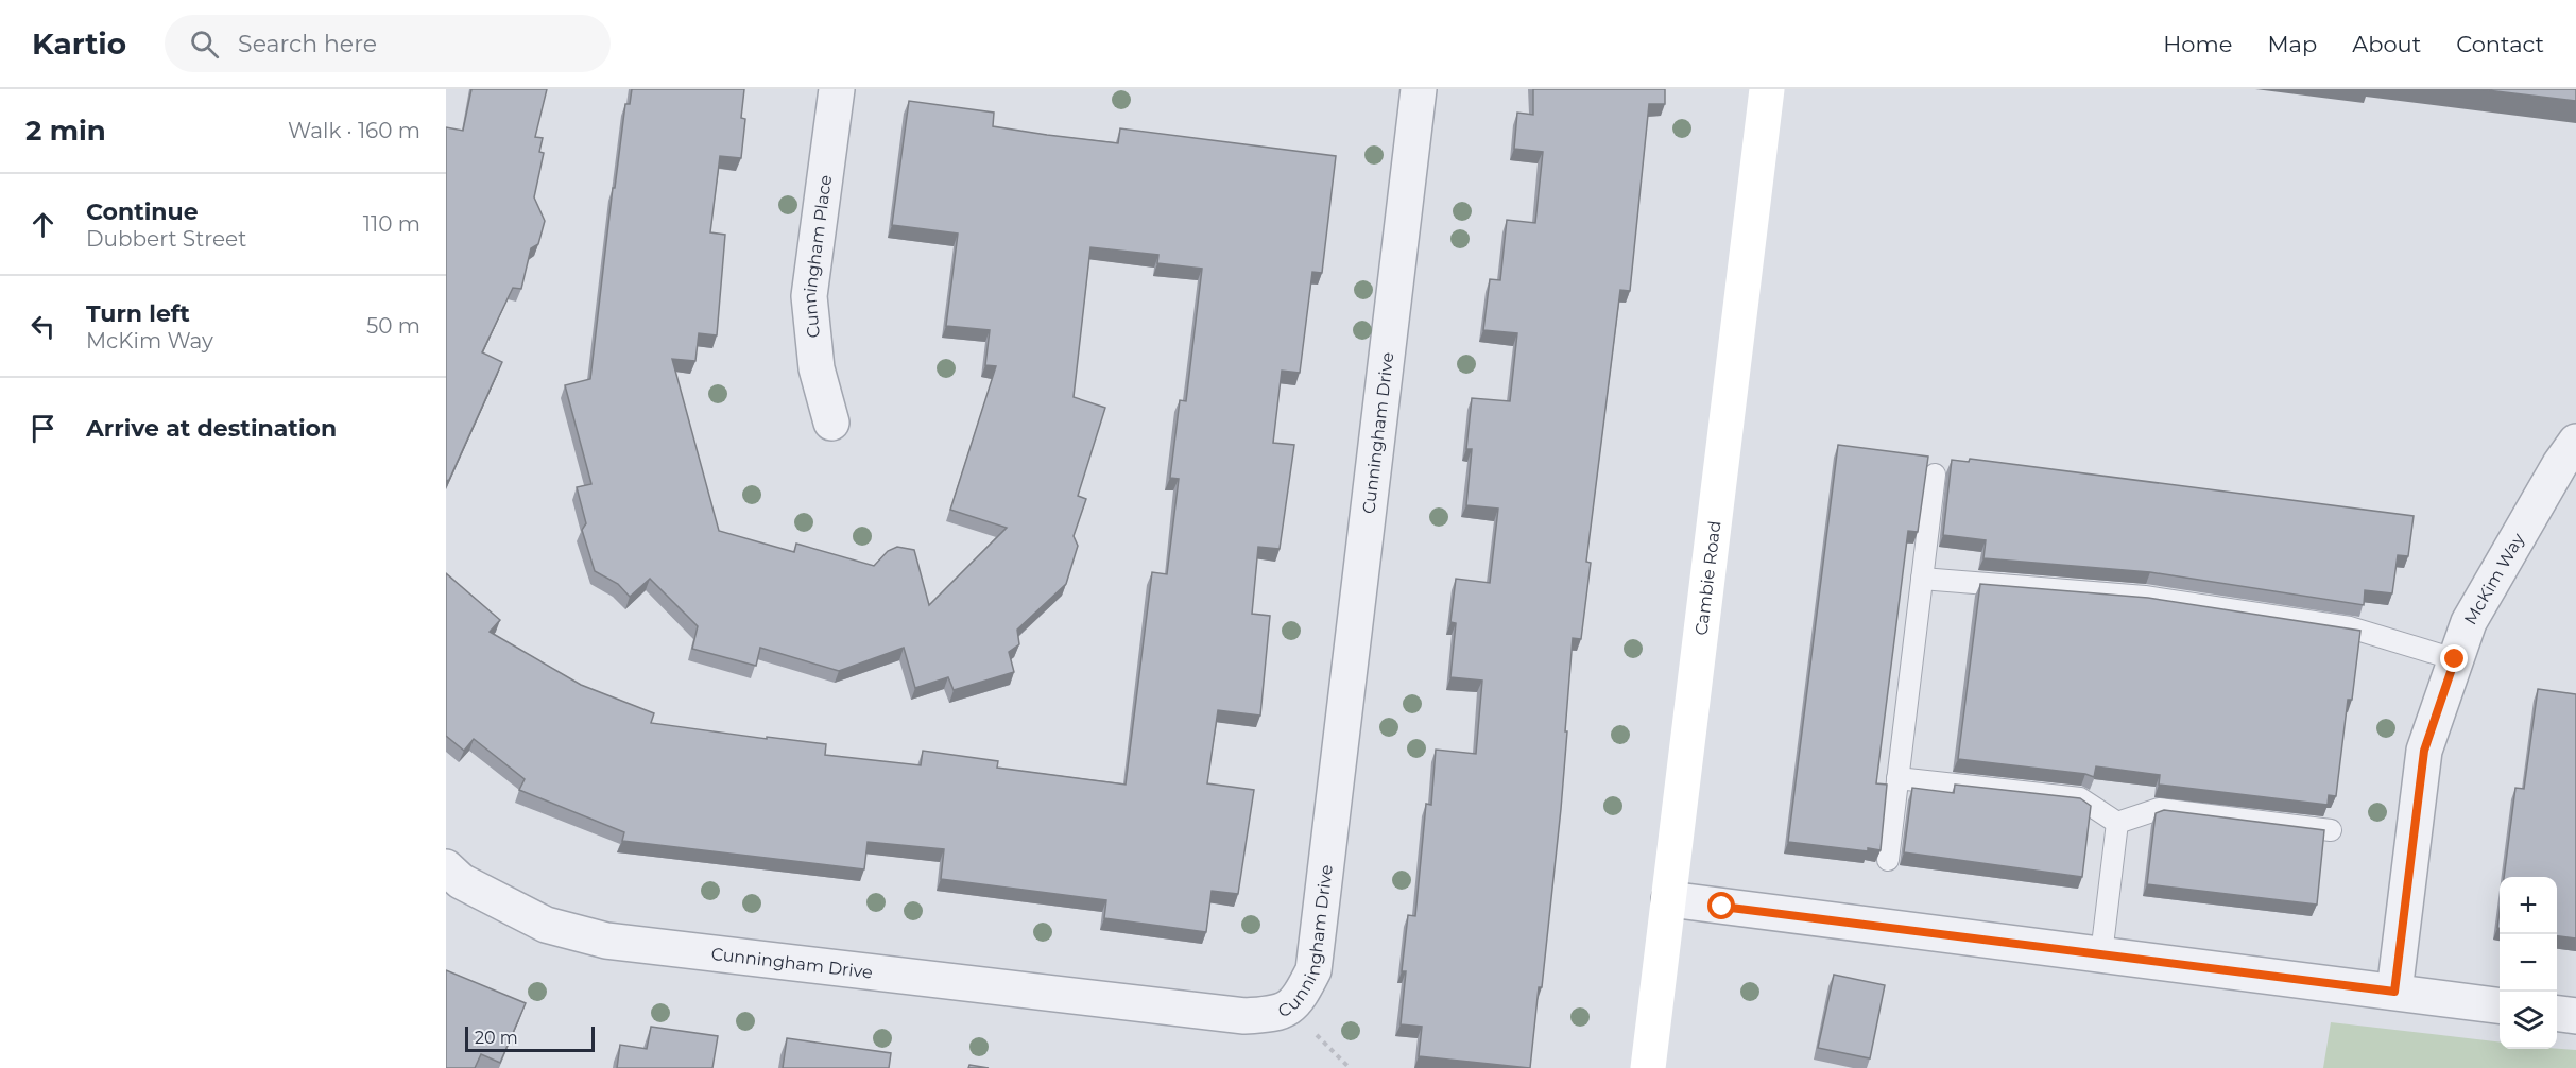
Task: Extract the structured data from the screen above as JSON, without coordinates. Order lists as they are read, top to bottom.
{
  "streets": {
    "main road": ["Cambie Road"],
    "street": ["Cunningham Place", "Cunningham Drive", "McKim Way"]
  },
  "scale_bar": "20 m",
  "page": {
    "header": "Kartio",
    "search": "Search here",
    "nav": [
      "Home",
      "Map",
      "About",
      "Contact"
    ],
    "heading": ["2 min", "Walk · 160 m"],
    "list": [
      ["Continue", "Dubbert Street", "110 m"],
      ["Turn left", "McKim Way", "50 m"],
      "Arrive at destination"
    ],
    "map_buttons": ["+", "−"],
    "scale": "20 m"
  }
}
